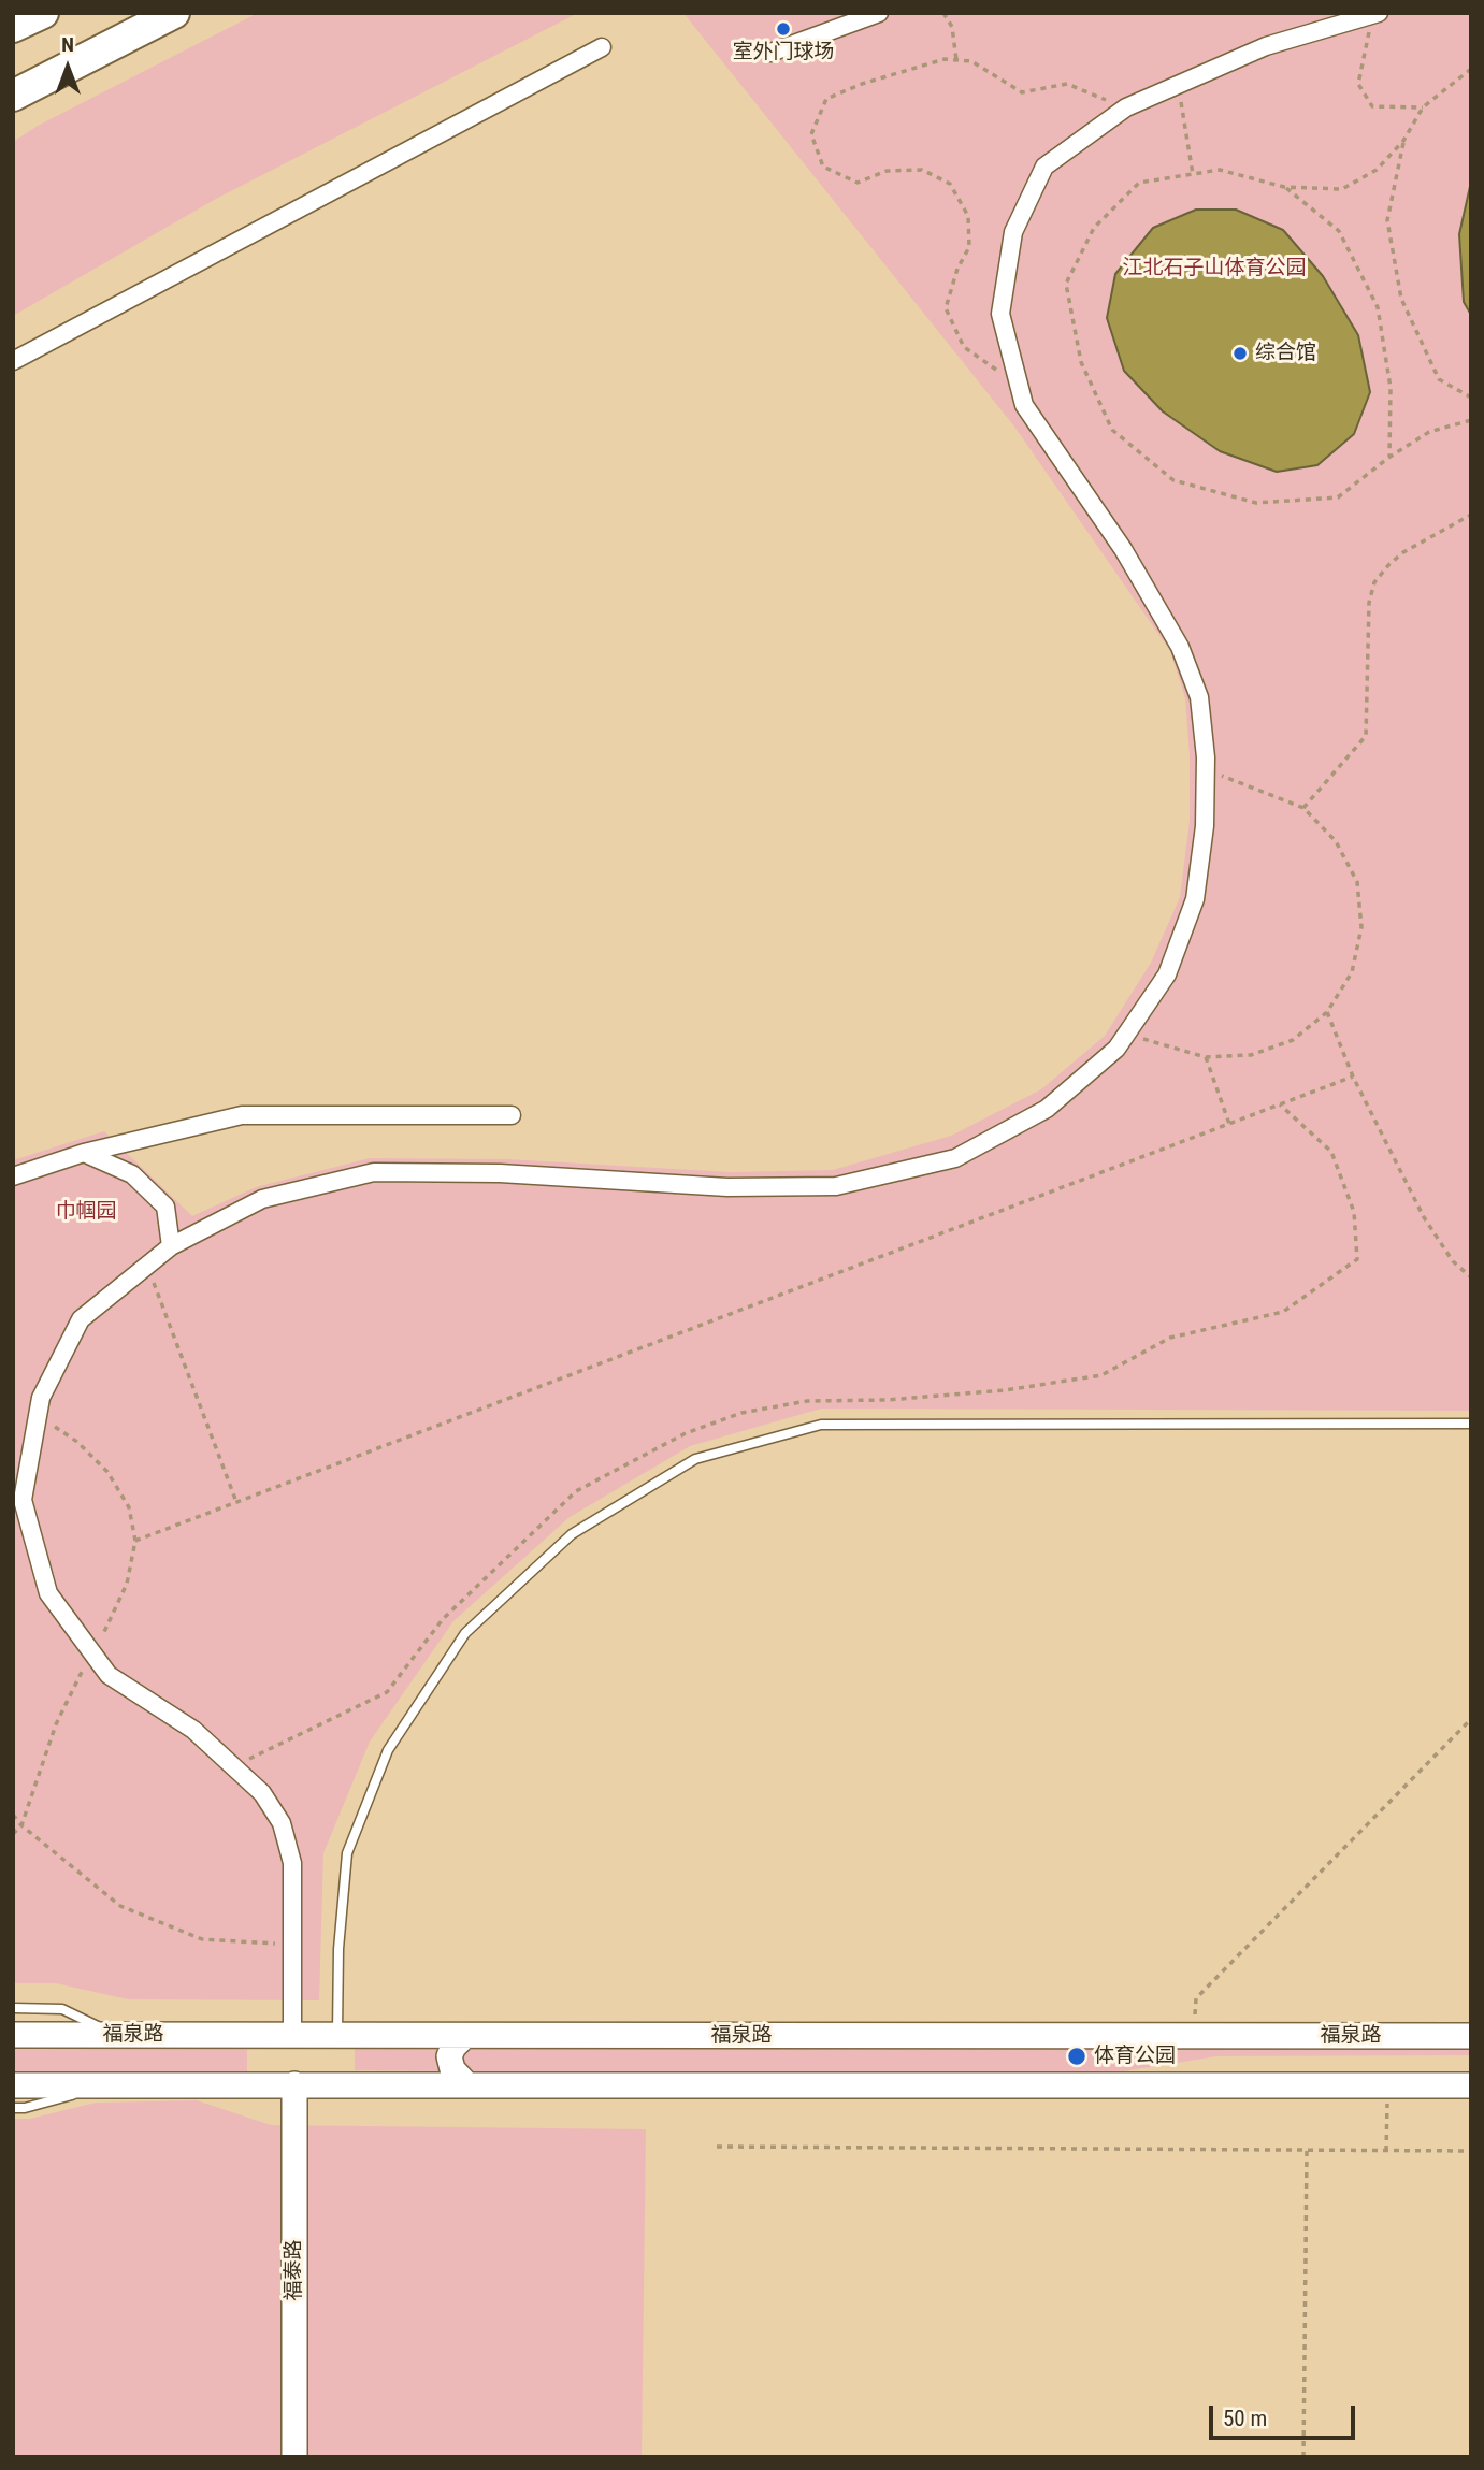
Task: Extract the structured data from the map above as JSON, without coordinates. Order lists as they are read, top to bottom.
{
  "streets": {
    "main road": ["福泉路", "福泰路"]
  },
  "parks": ["江北石子山体育公园", "巾帼园"],
  "places": ["室外门球场", "综合馆", "体育公园"],
  "scale_bar": "50 m",
  "north": "top"
}
